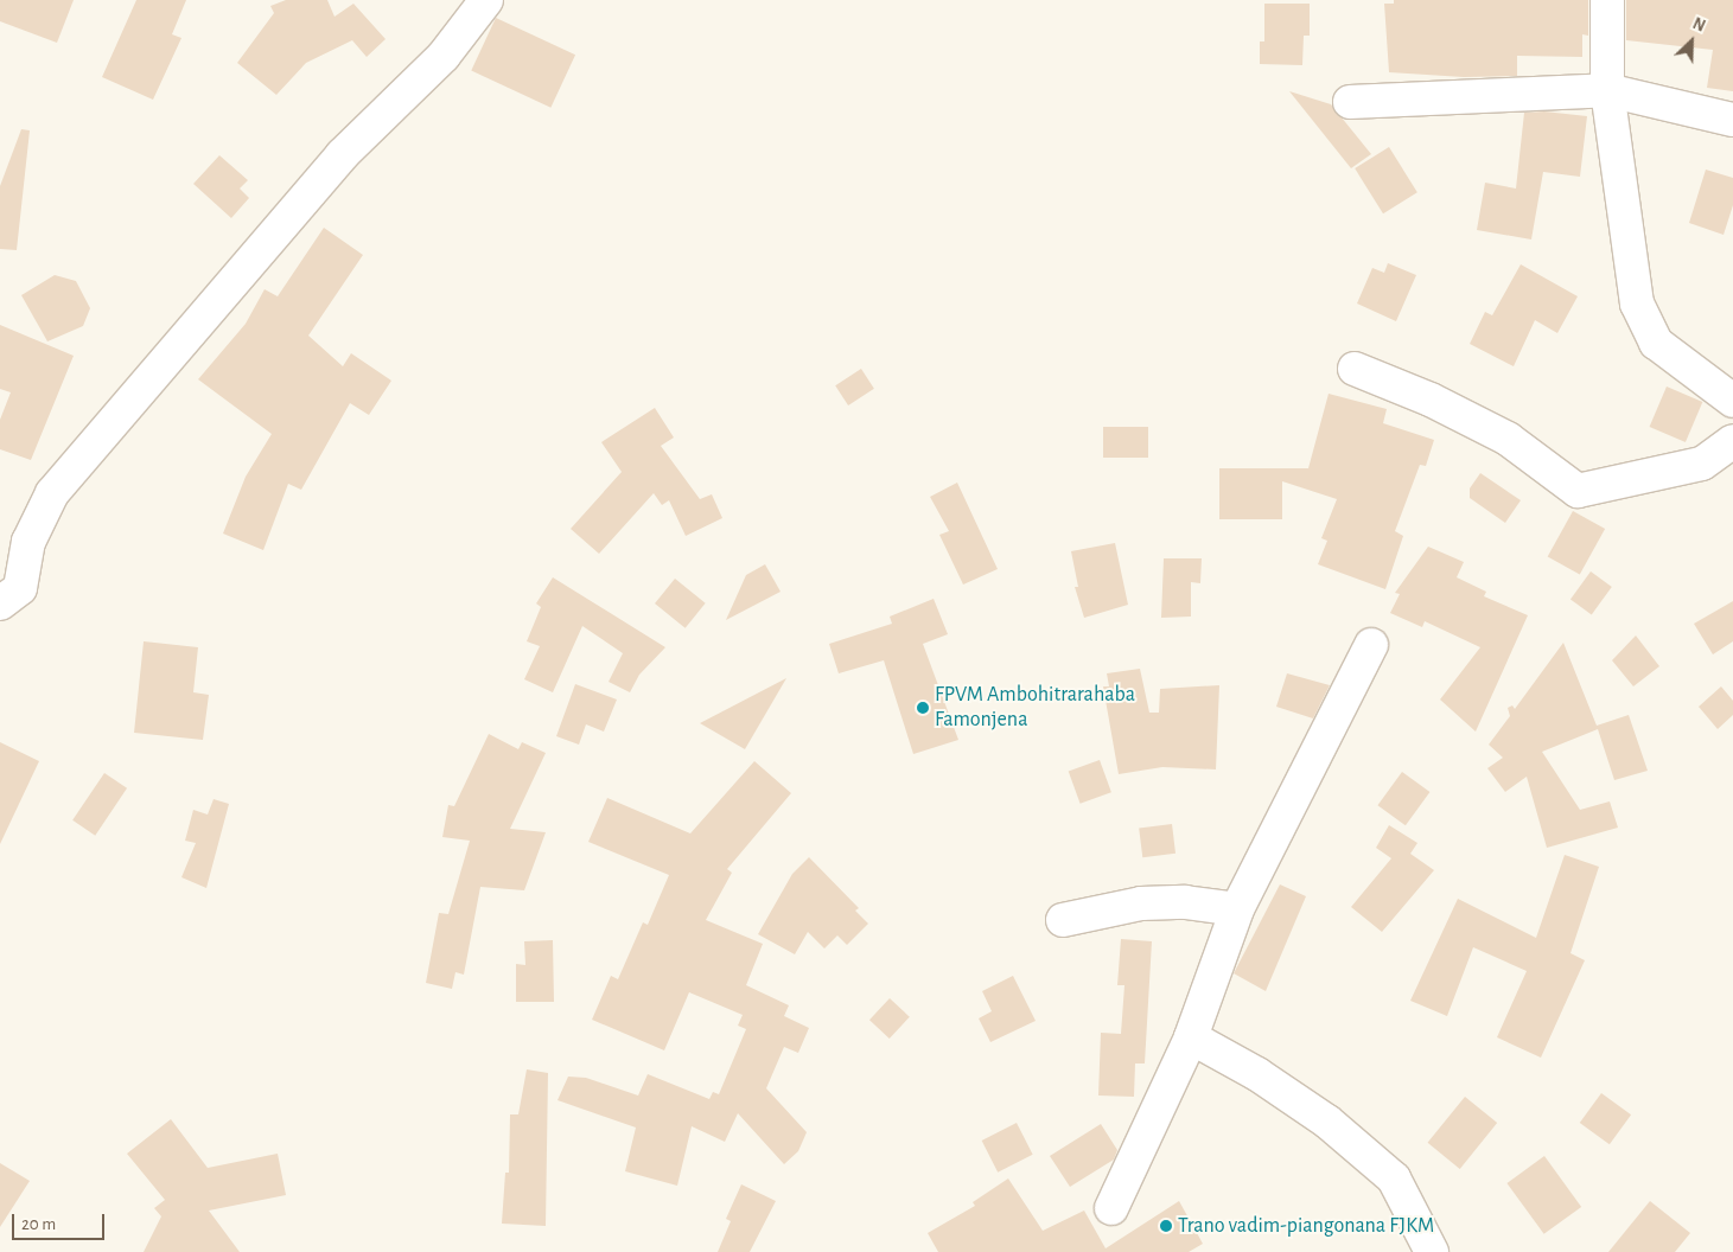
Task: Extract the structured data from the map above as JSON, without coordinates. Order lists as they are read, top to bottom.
{
  "places": ["FPVM Ambohitrarahaba Famonjena", "Trano vadim-piangonana FJKM"],
  "scale_bar": "20 m",
  "north": "top right"
}
